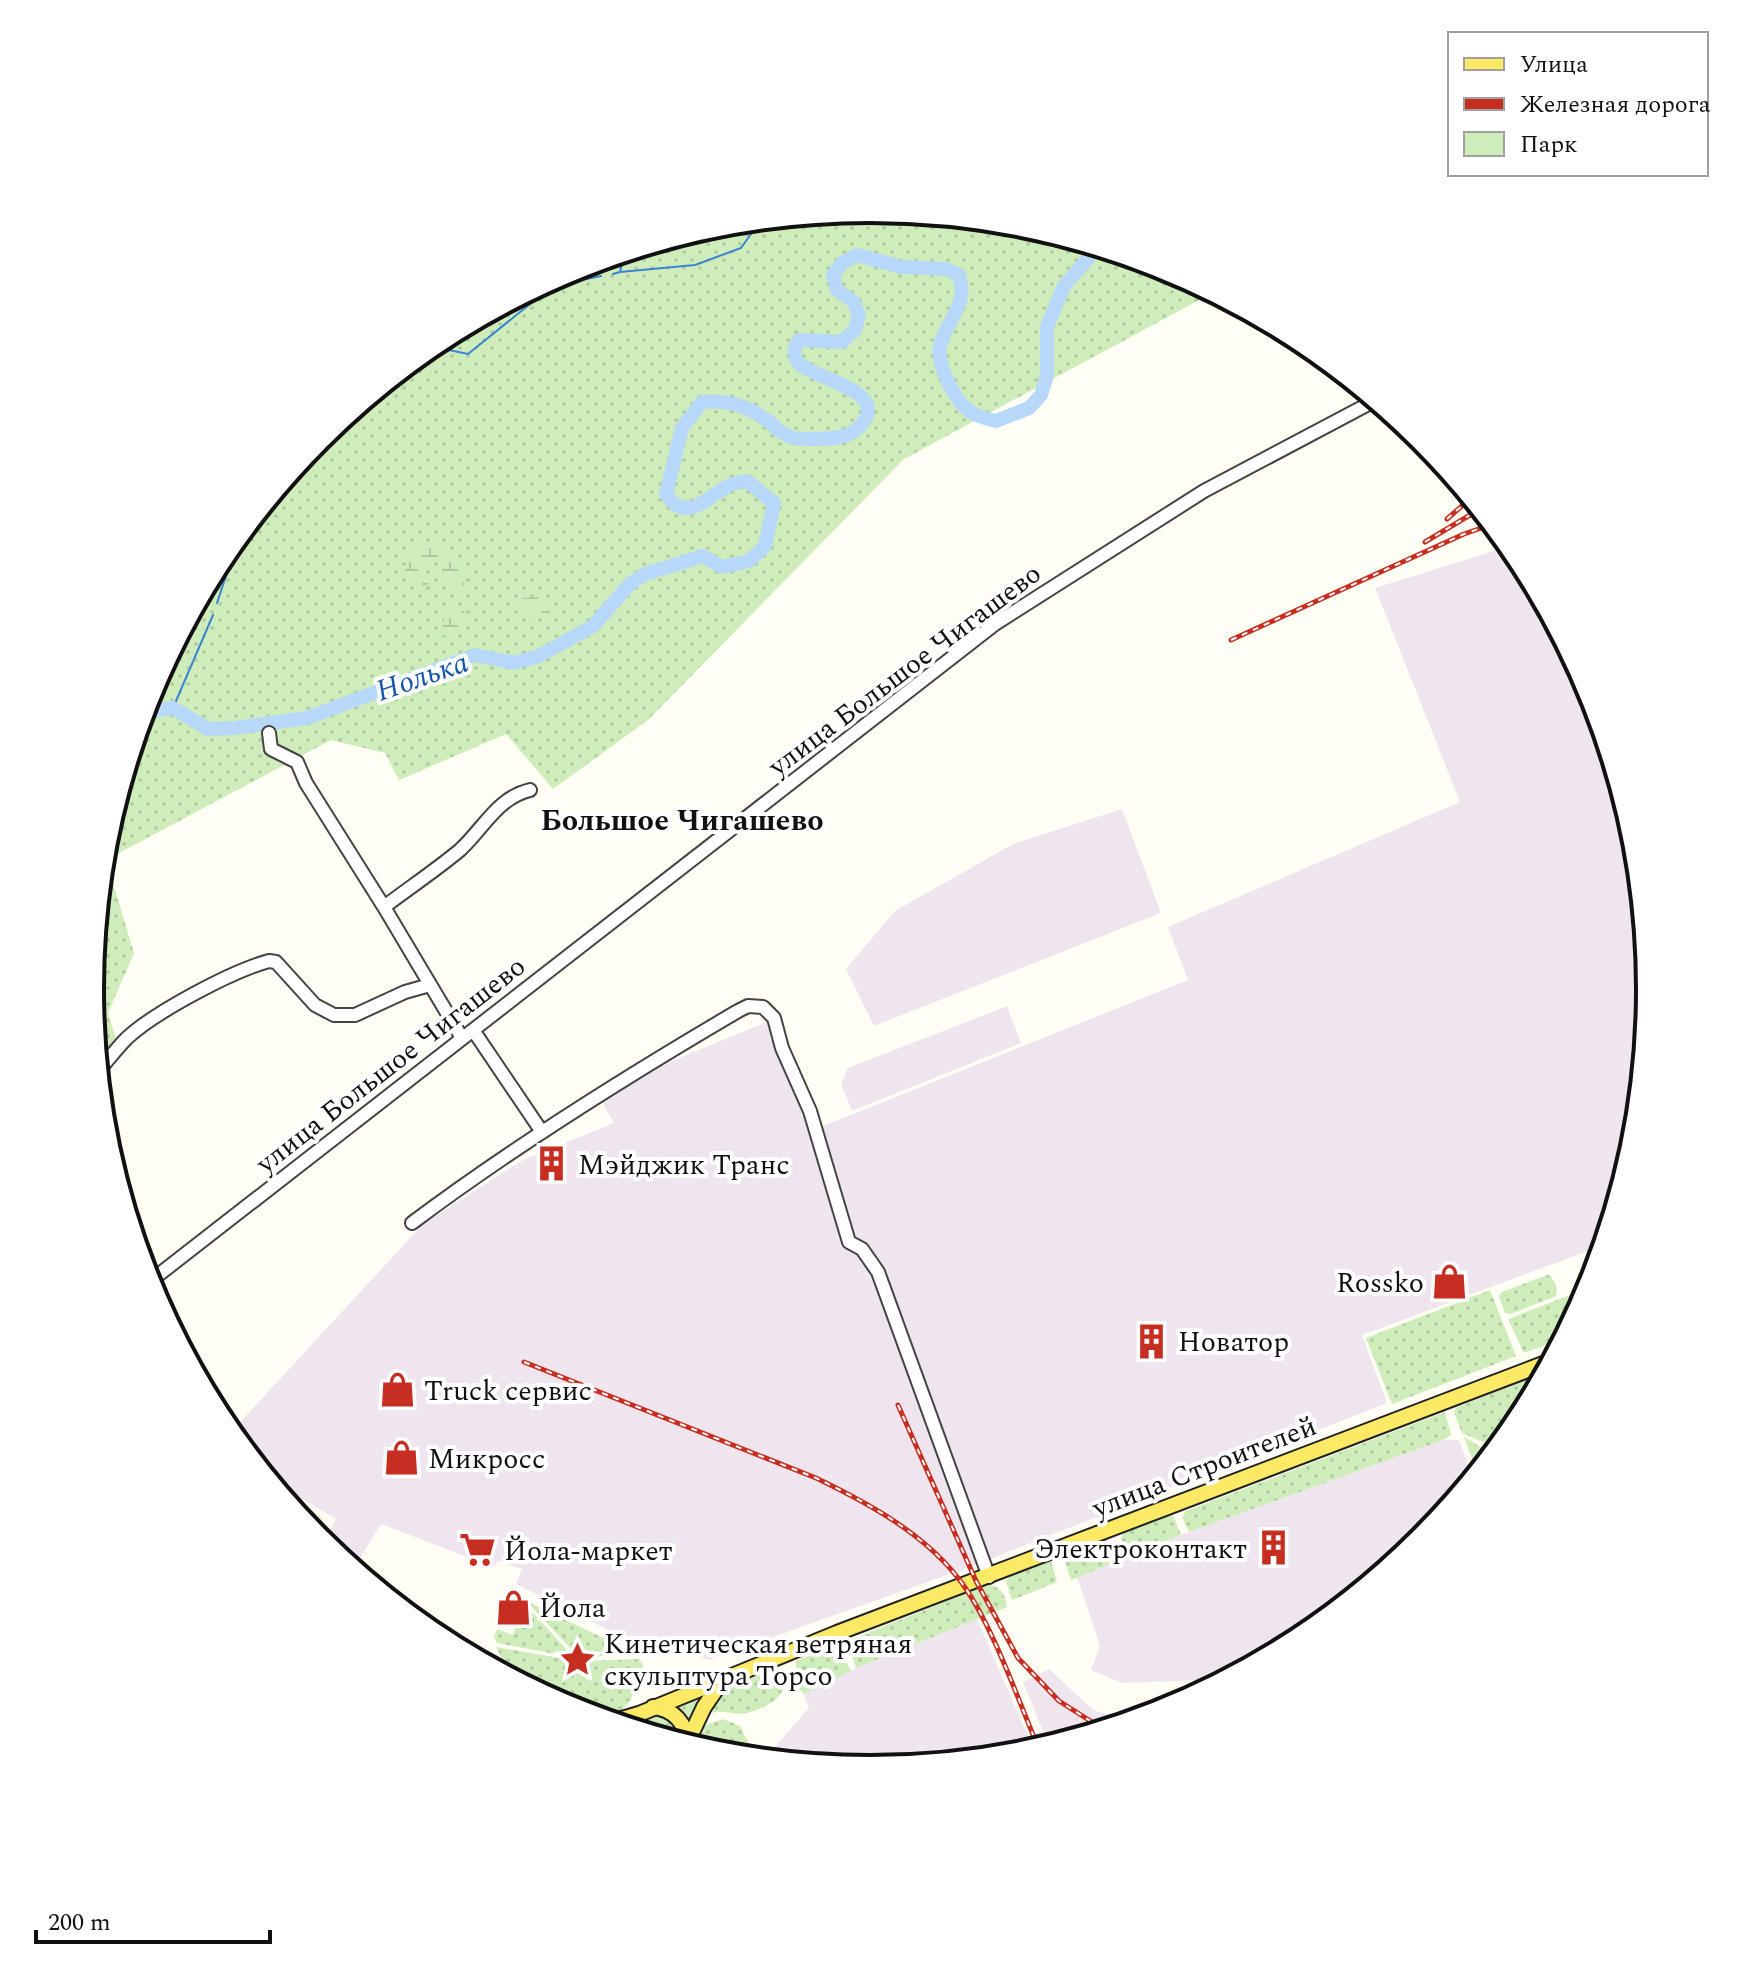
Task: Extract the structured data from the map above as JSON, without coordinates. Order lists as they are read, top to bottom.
{
  "streets": {
    "main road": ["улица Строителей"],
    "street": ["улица Большое Чигашево"]
  },
  "districts": ["Большое Чигашево"],
  "water": ["Нолька"],
  "places": {
    "building": ["Мэйджик Транс", "Новатор", "Электроконтакт"],
    "shop": [
      "Rossko",
      "Truck сервис",
      "Микросс",
      "Йола"
    ],
    "supermarket": ["Йола-маркет"],
    "place": ["Кинетическая ветряная скульптура Торсо"]
  },
  "legend": ["Улица", "Железная дорога", "Парк"],
  "scale_bar": "200 m"
}
